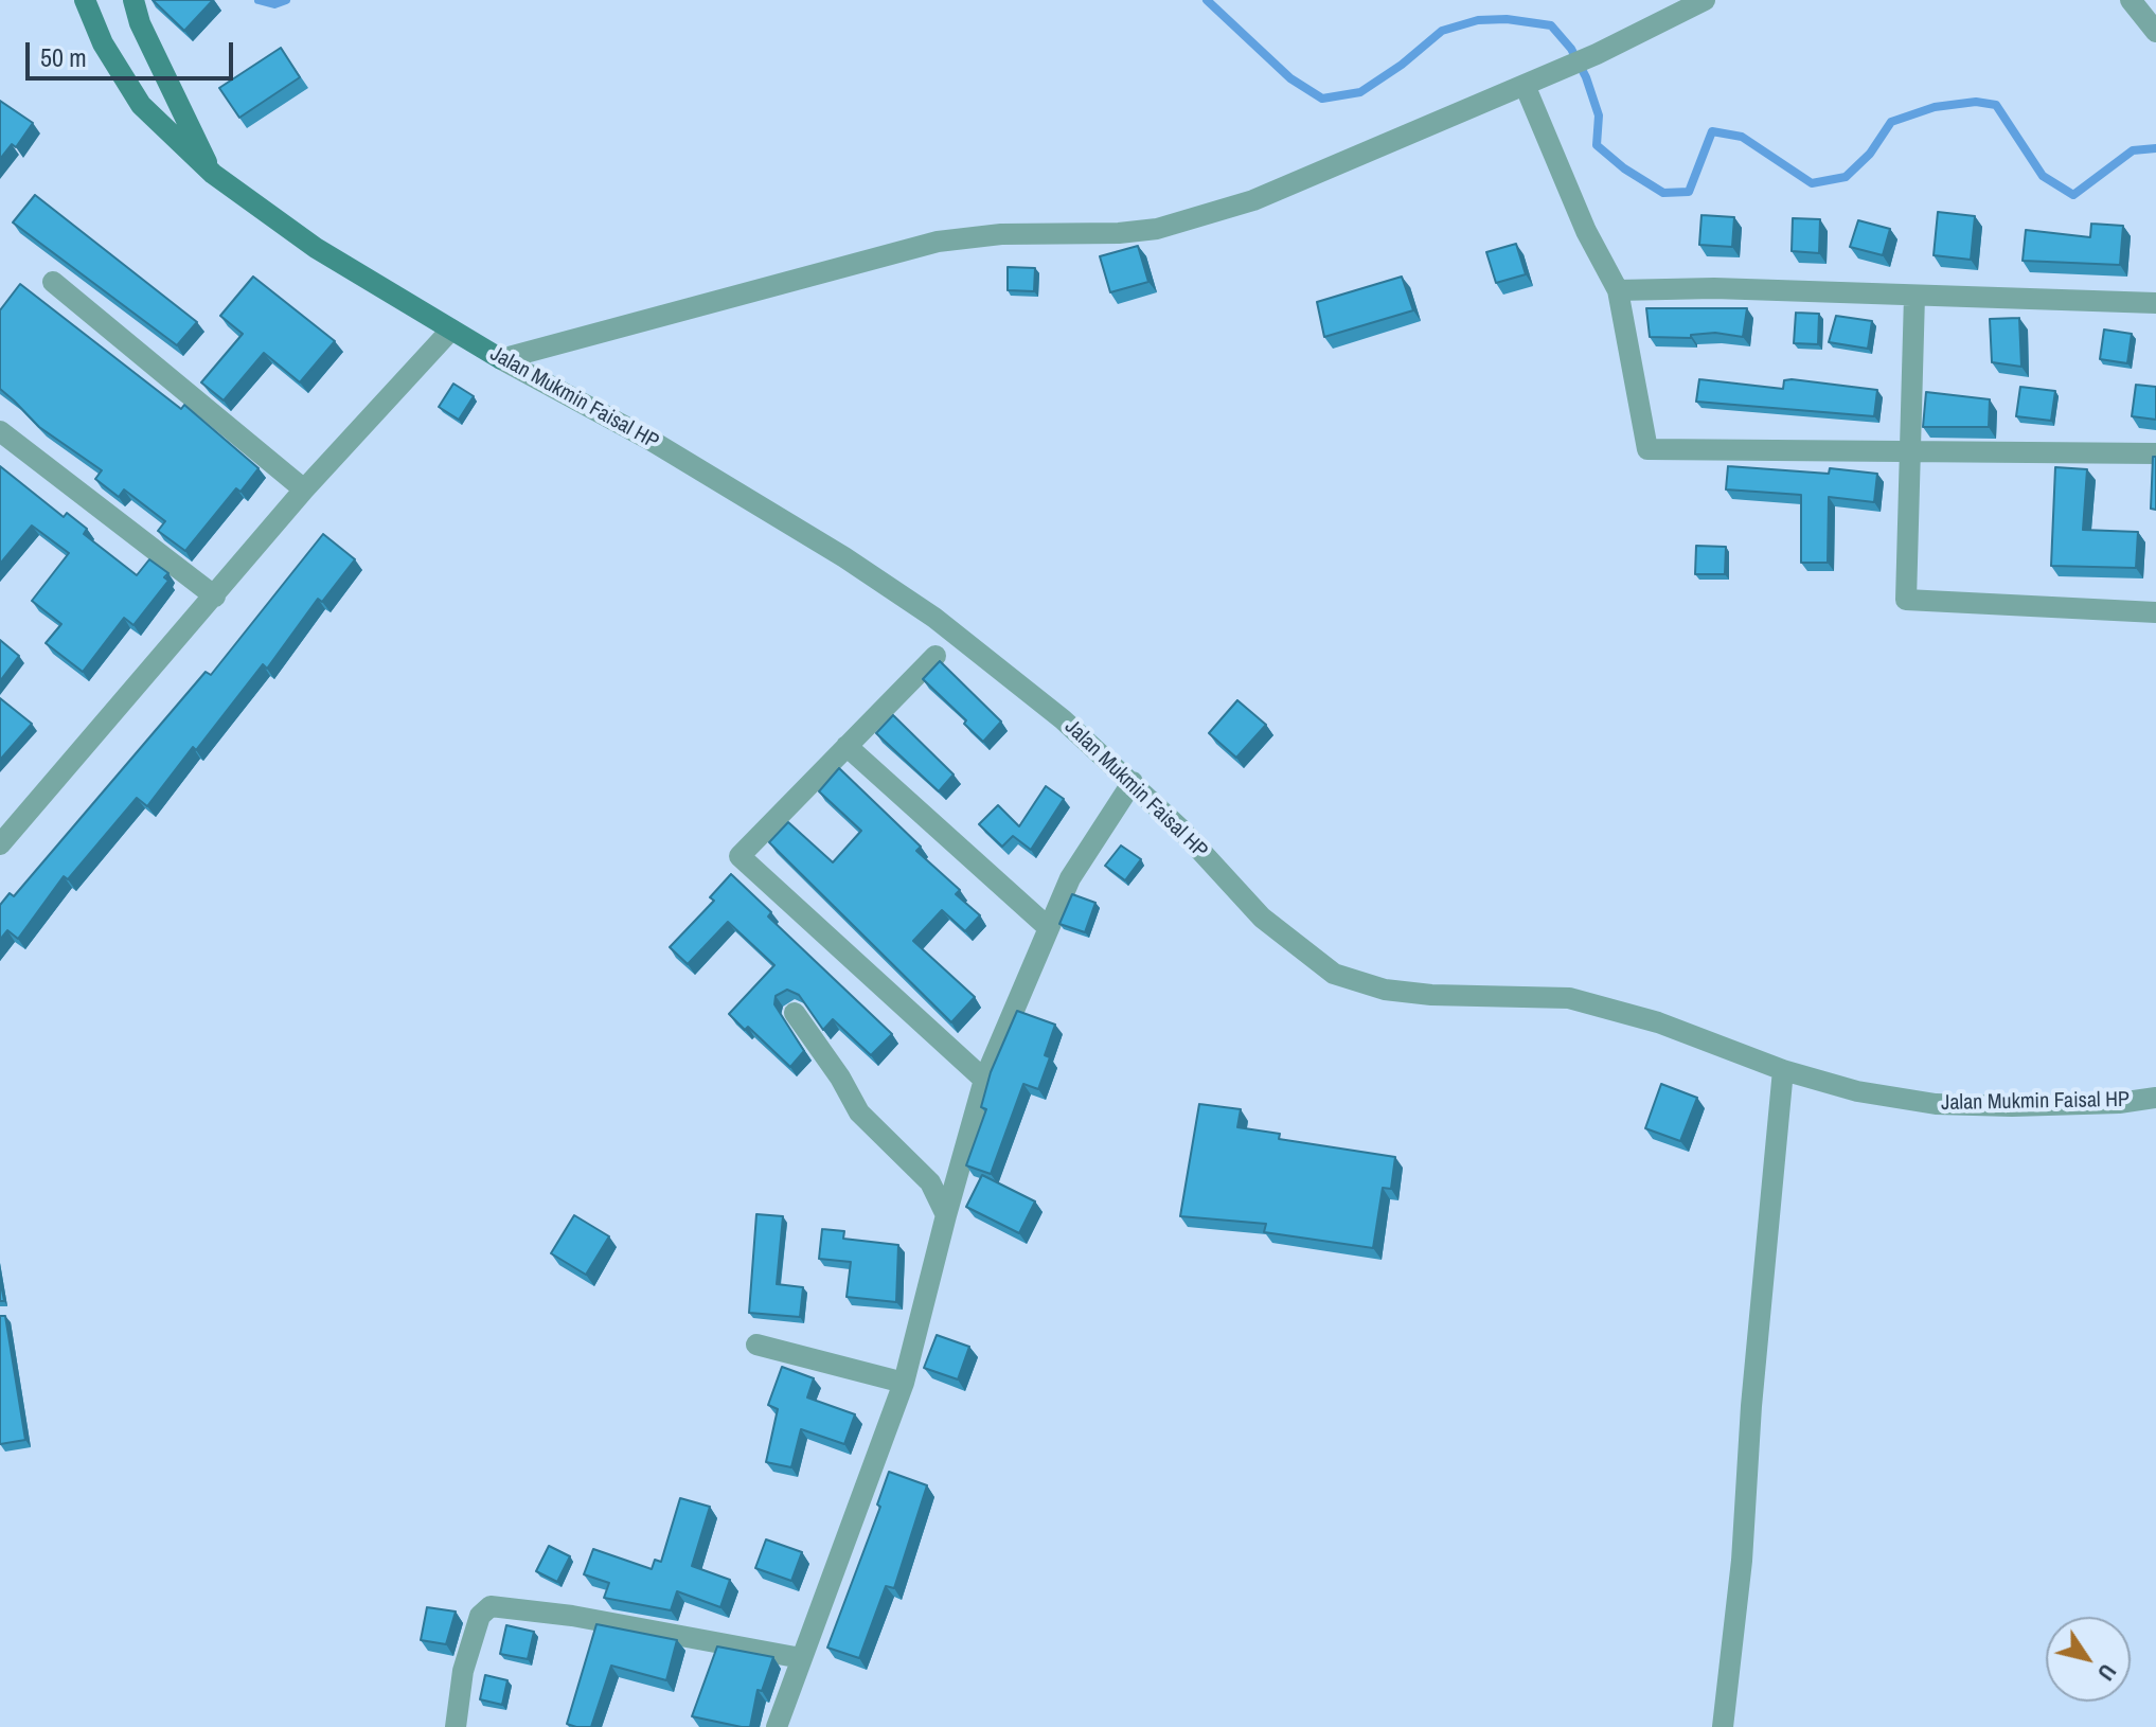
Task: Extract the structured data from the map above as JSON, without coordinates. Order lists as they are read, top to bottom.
{
  "streets": {
    "street": ["Jalan Mukmin Faisal HP"]
  },
  "scale_bar": "50 m",
  "north": "bottom right"
}
